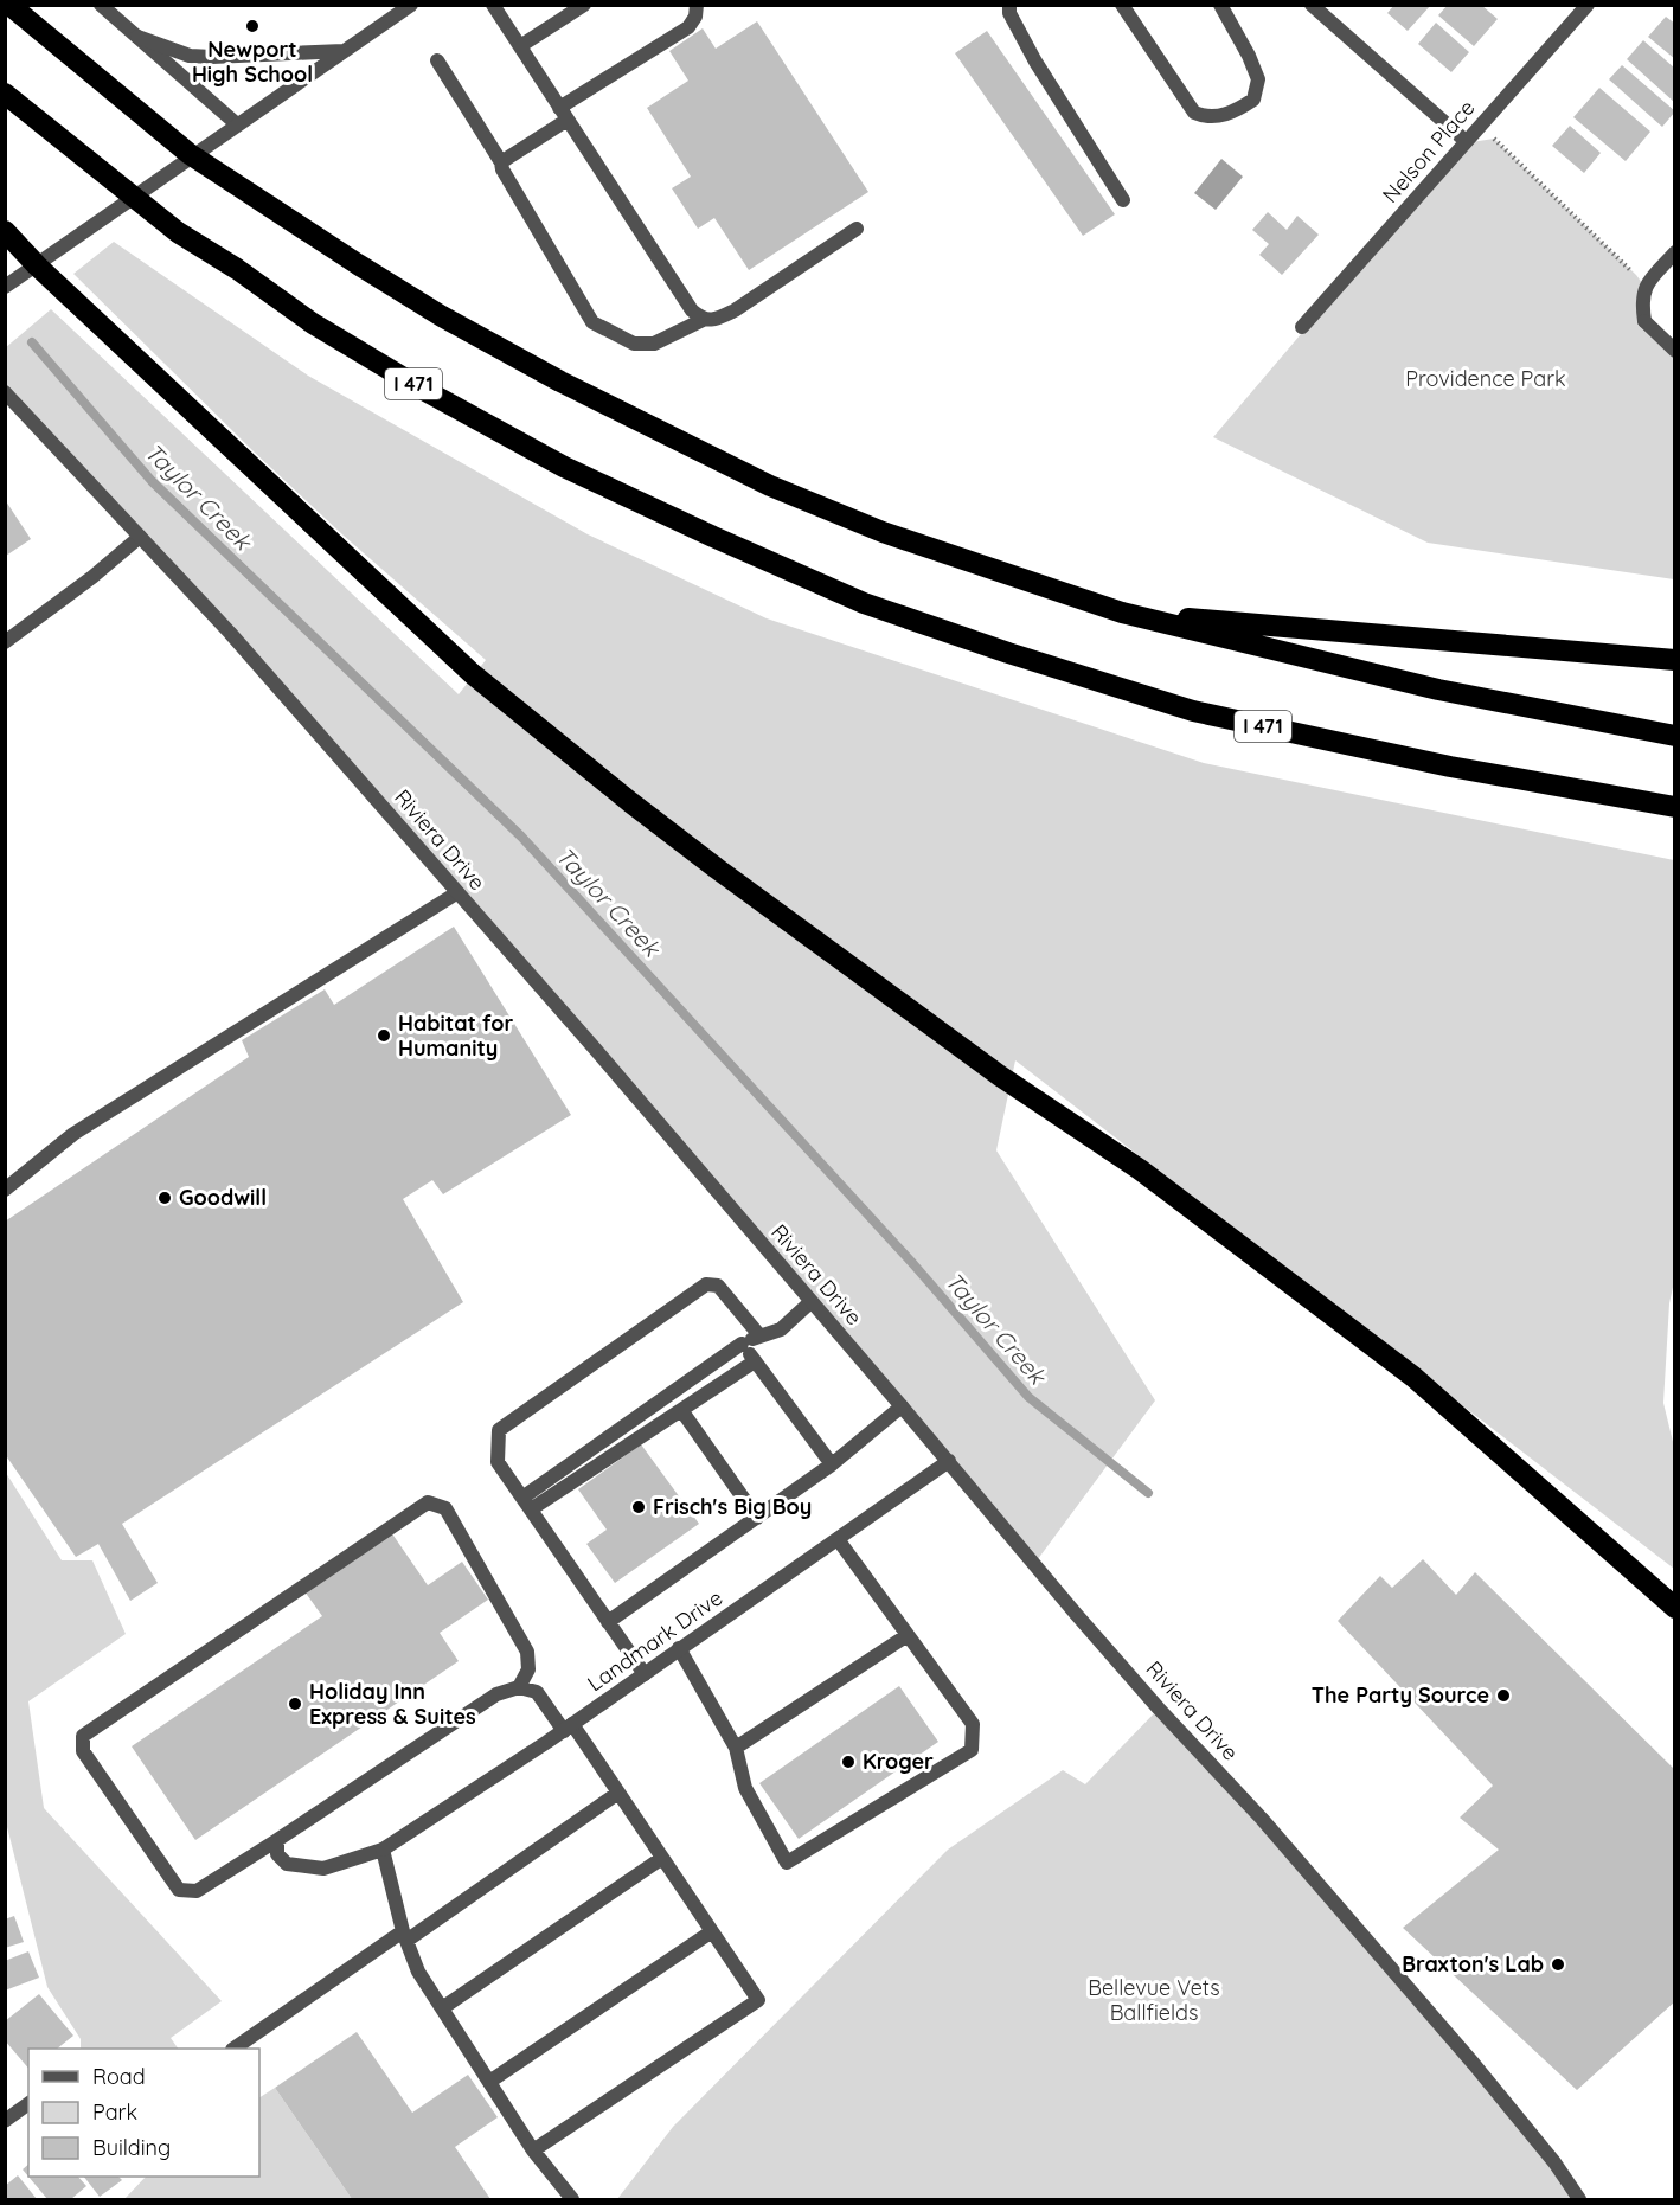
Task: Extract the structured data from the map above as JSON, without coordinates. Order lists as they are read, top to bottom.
{
  "streets": {
    "highway": ["I 471"],
    "street": ["Nelson Place", "Riviera Drive", "Landmark Drive"]
  },
  "crossings": [
    ["Riviera Drive", "Landmark Drive"]
  ],
  "water": ["Taylor Creek"],
  "parks": ["Providence Park", "Bellevue Vets Ballfields"],
  "places": [
    "Newport High School",
    "Habitat for Humanity",
    "Goodwill",
    "Frisch's Big Boy",
    "The Party Source",
    "Holiday Inn Express & Suites",
    "Kroger",
    "Braxton's Lab"
  ],
  "legend": ["Road", "Park", "Building"]
}
